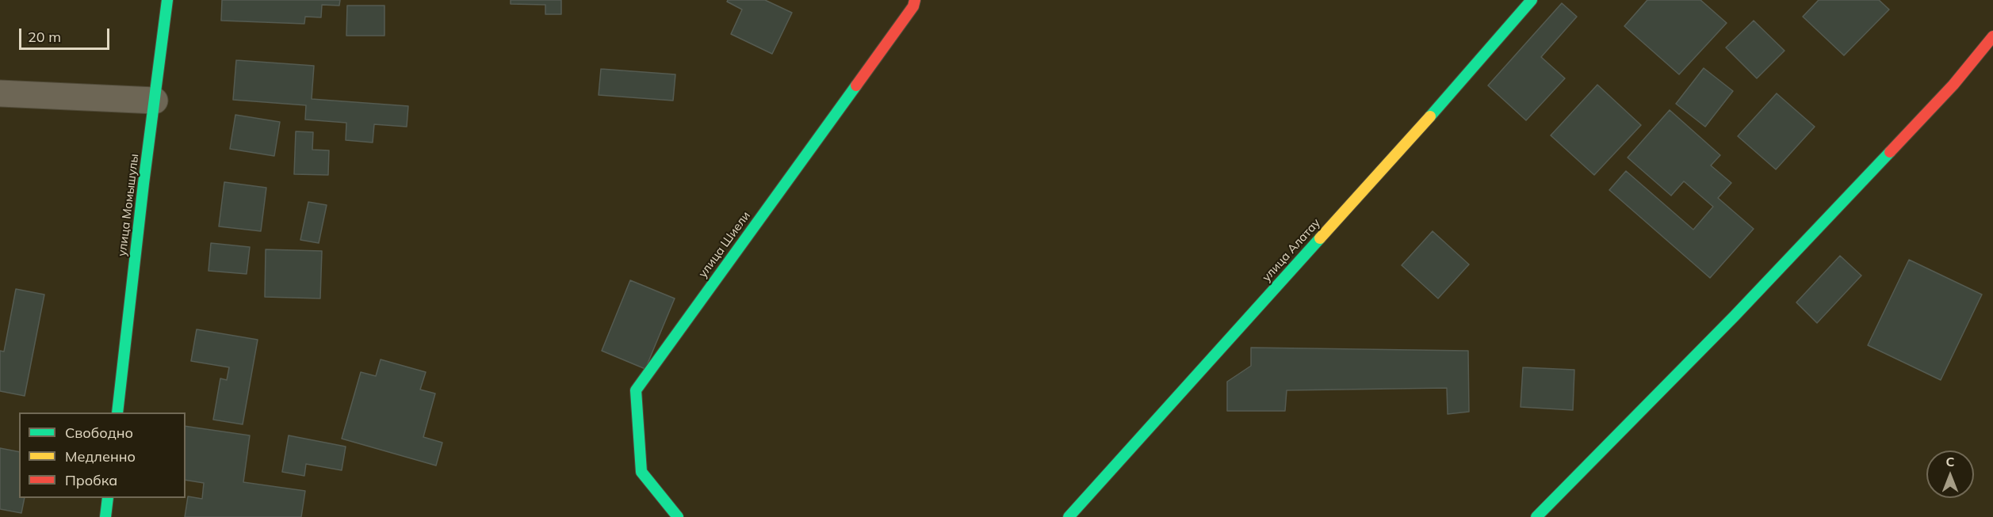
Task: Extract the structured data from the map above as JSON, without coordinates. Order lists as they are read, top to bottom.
{
  "streets": {
    "street": ["улица Момышулы", "улица Шиели", "улица Алатау"]
  },
  "legend": ["Свободно", "Медленно", "Пробка"],
  "scale_bar": "20 m",
  "north": "top"
}
